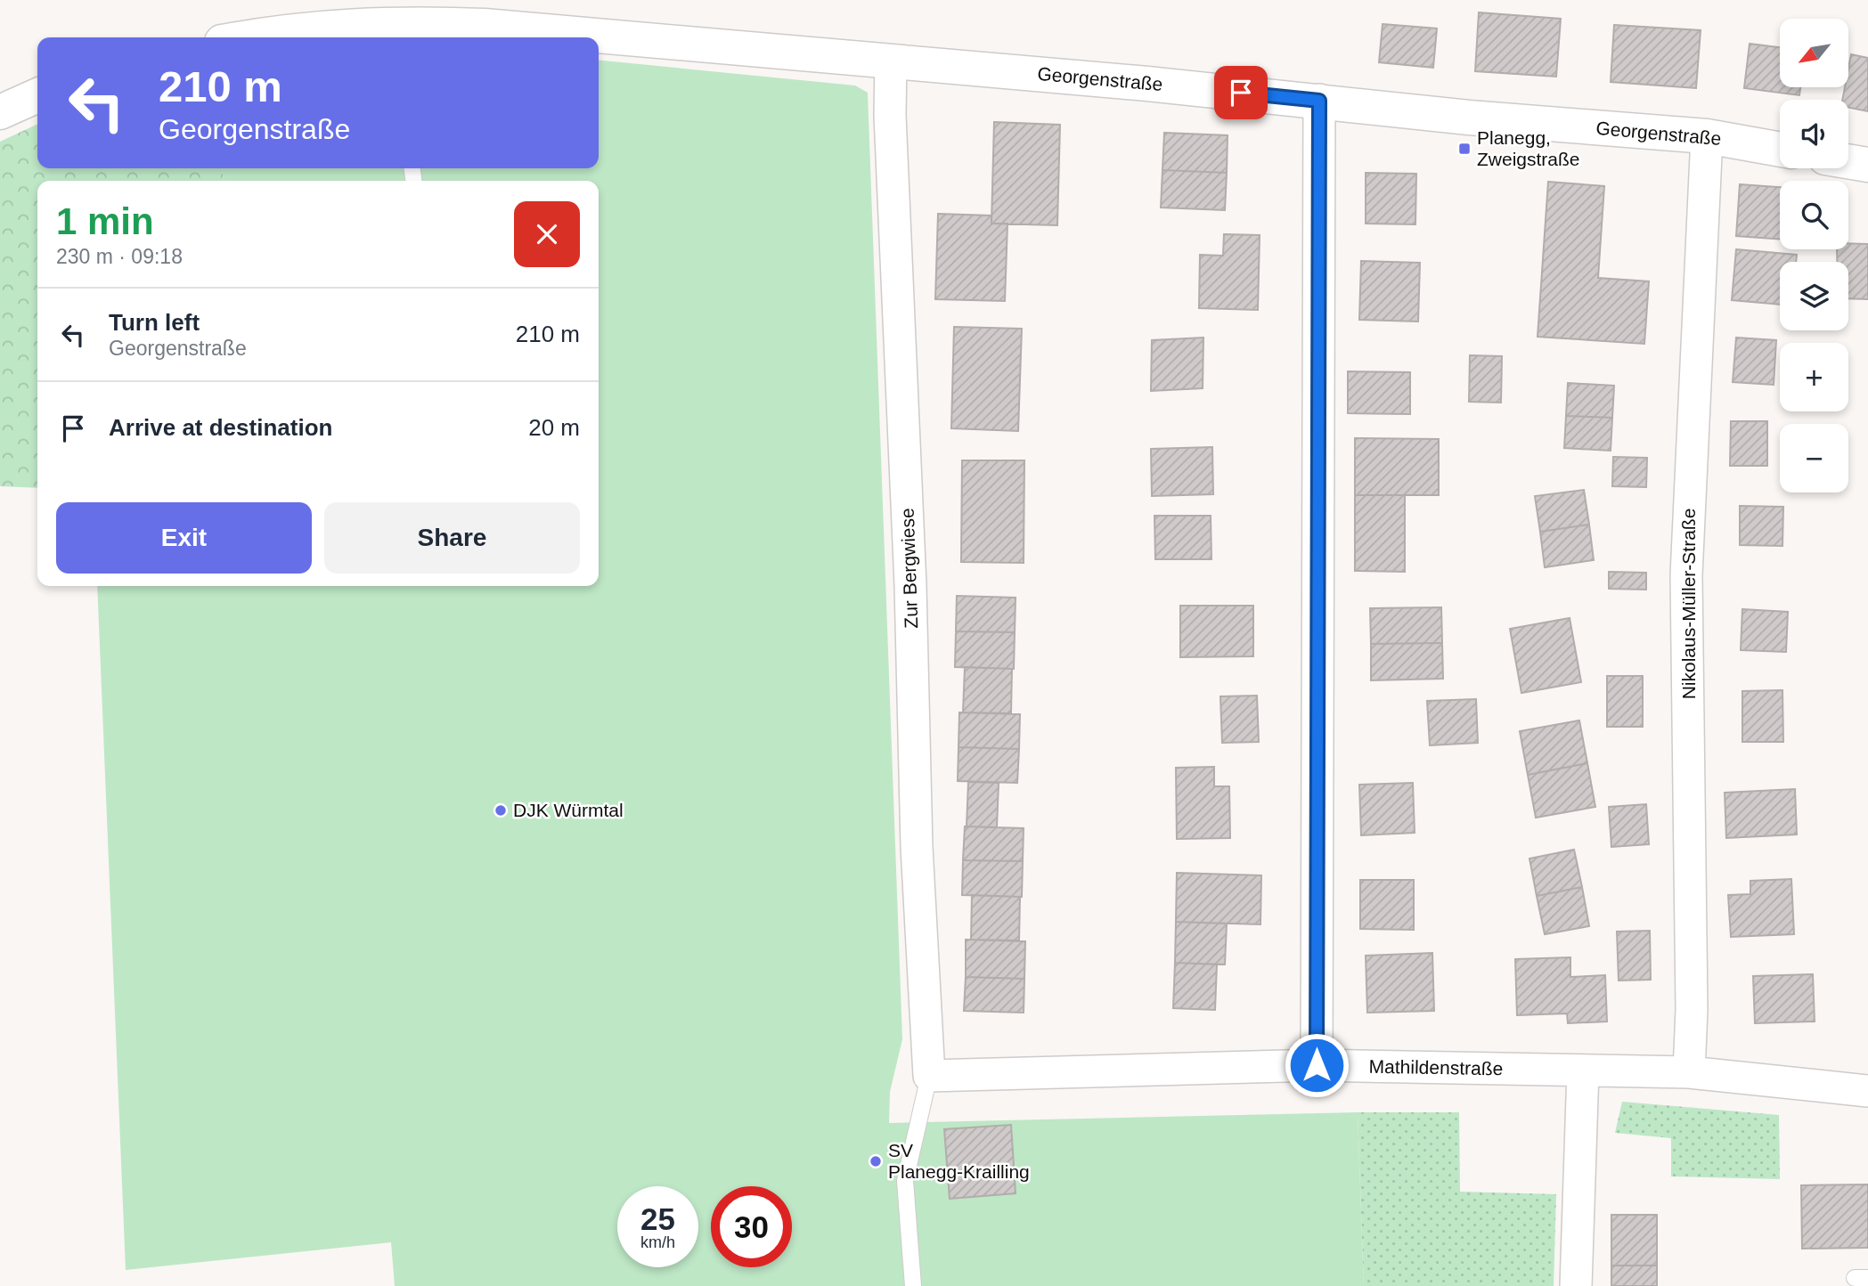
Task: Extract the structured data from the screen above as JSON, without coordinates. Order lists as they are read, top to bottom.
{
  "streets": {
    "street": [
      "Georgenstraße",
      "Zur Bergwiese",
      "Nikolaus-Müller-Straße",
      "Mathildenstraße"
    ]
  },
  "crossings": [
    ["Georgenstraße", "Zur Bergwiese"],
    ["Georgenstraße", "Nikolaus-Müller-Straße"],
    ["Zur Bergwiese", "Mathildenstraße"],
    ["Nikolaus-Müller-Straße", "Mathildenstraße"]
  ],
  "places": {
    "transit": ["Planegg, Zweigstraße"],
    "other": ["DJK Würmtal", "SV Planegg-Krailling"]
  },
  "north": "bottom left",
  "page": {
    "map_buttons": ["+", "−"],
    "turn": ["210 m", "Georgenstraße"],
    "heading": ["1 min", "230 m · 09:18"],
    "list": [
      {
        "name": "Turn left",
        "note": "Georgenstraße",
        "value": "210 m"
      },
      {
        "name": "Arrive at destination",
        "value": "20 m"
      }
    ],
    "buttons": ["Exit", "Share"],
    "speed": "25 km/h",
    "limit": "30"
  }
}
